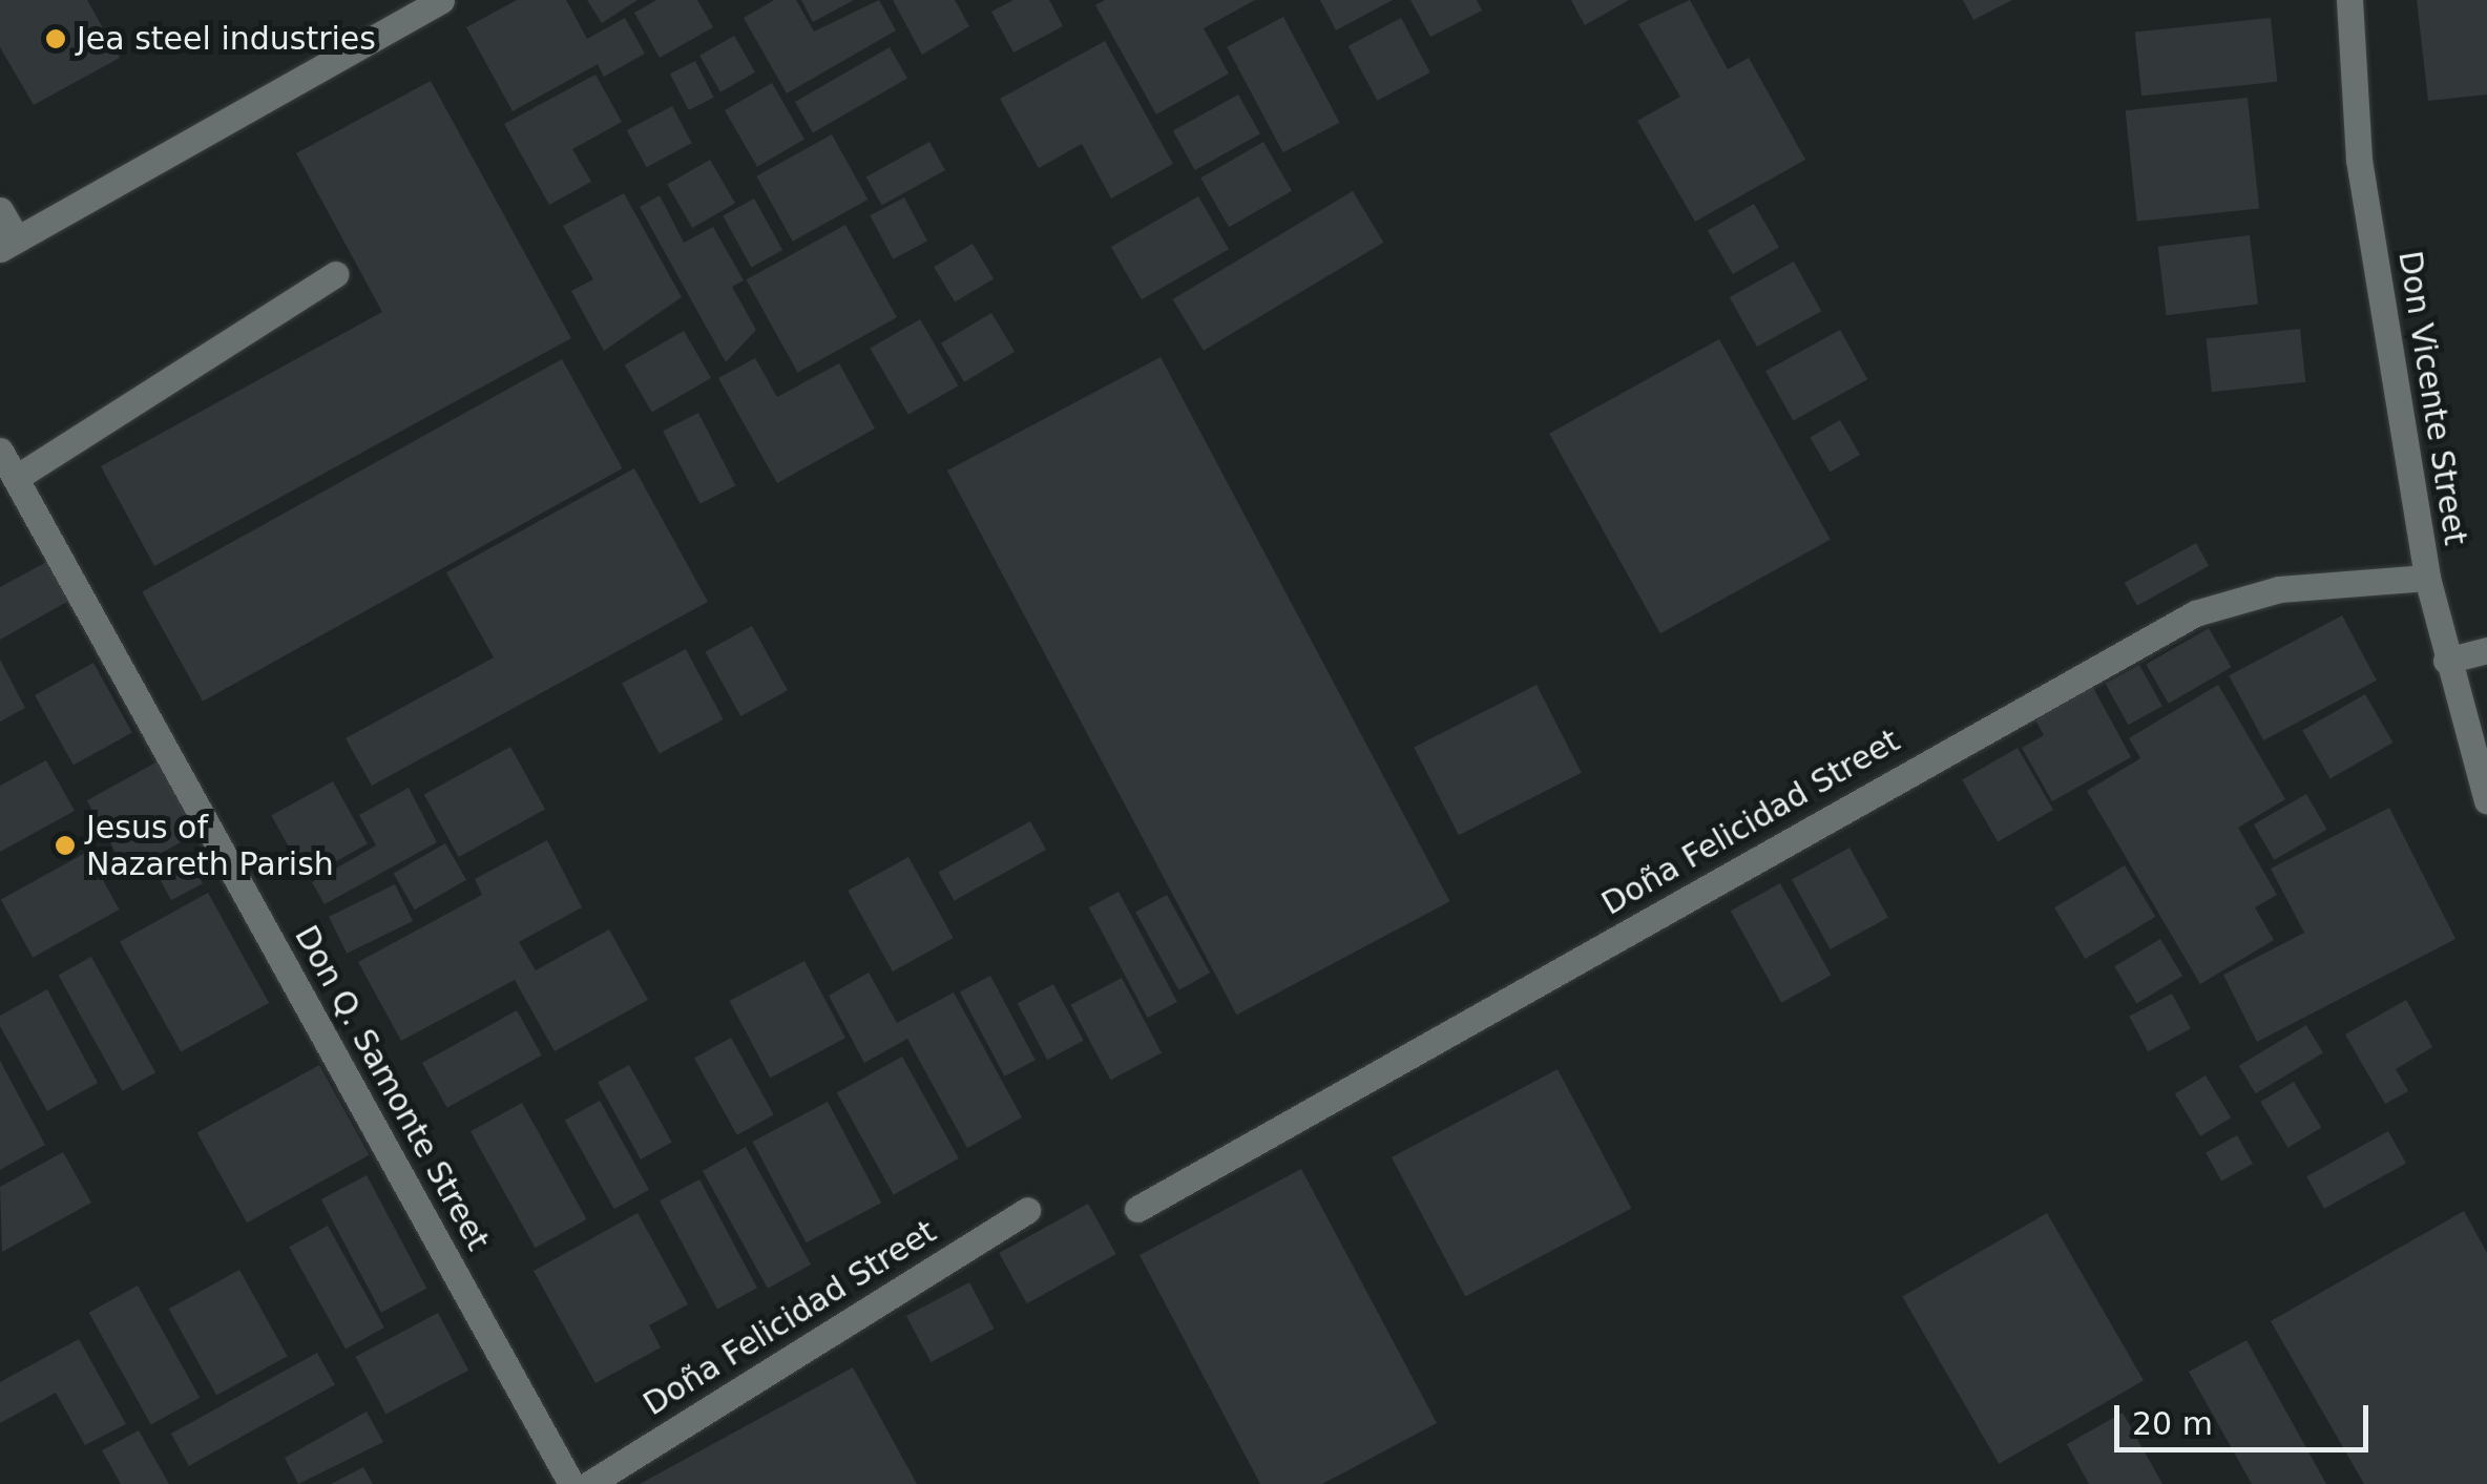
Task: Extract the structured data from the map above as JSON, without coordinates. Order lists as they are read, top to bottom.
{
  "streets": {
    "street": ["Don Vicente Street", "Doña Felicidad Street", "Don Q. Samonte Street"]
  },
  "crossings": [
    ["Don Vicente Street", "Doña Felicidad Street"]
  ],
  "places": ["Jea steel industries", "Jesus of Nazareth Parish"],
  "scale_bar": "20 m"
}
